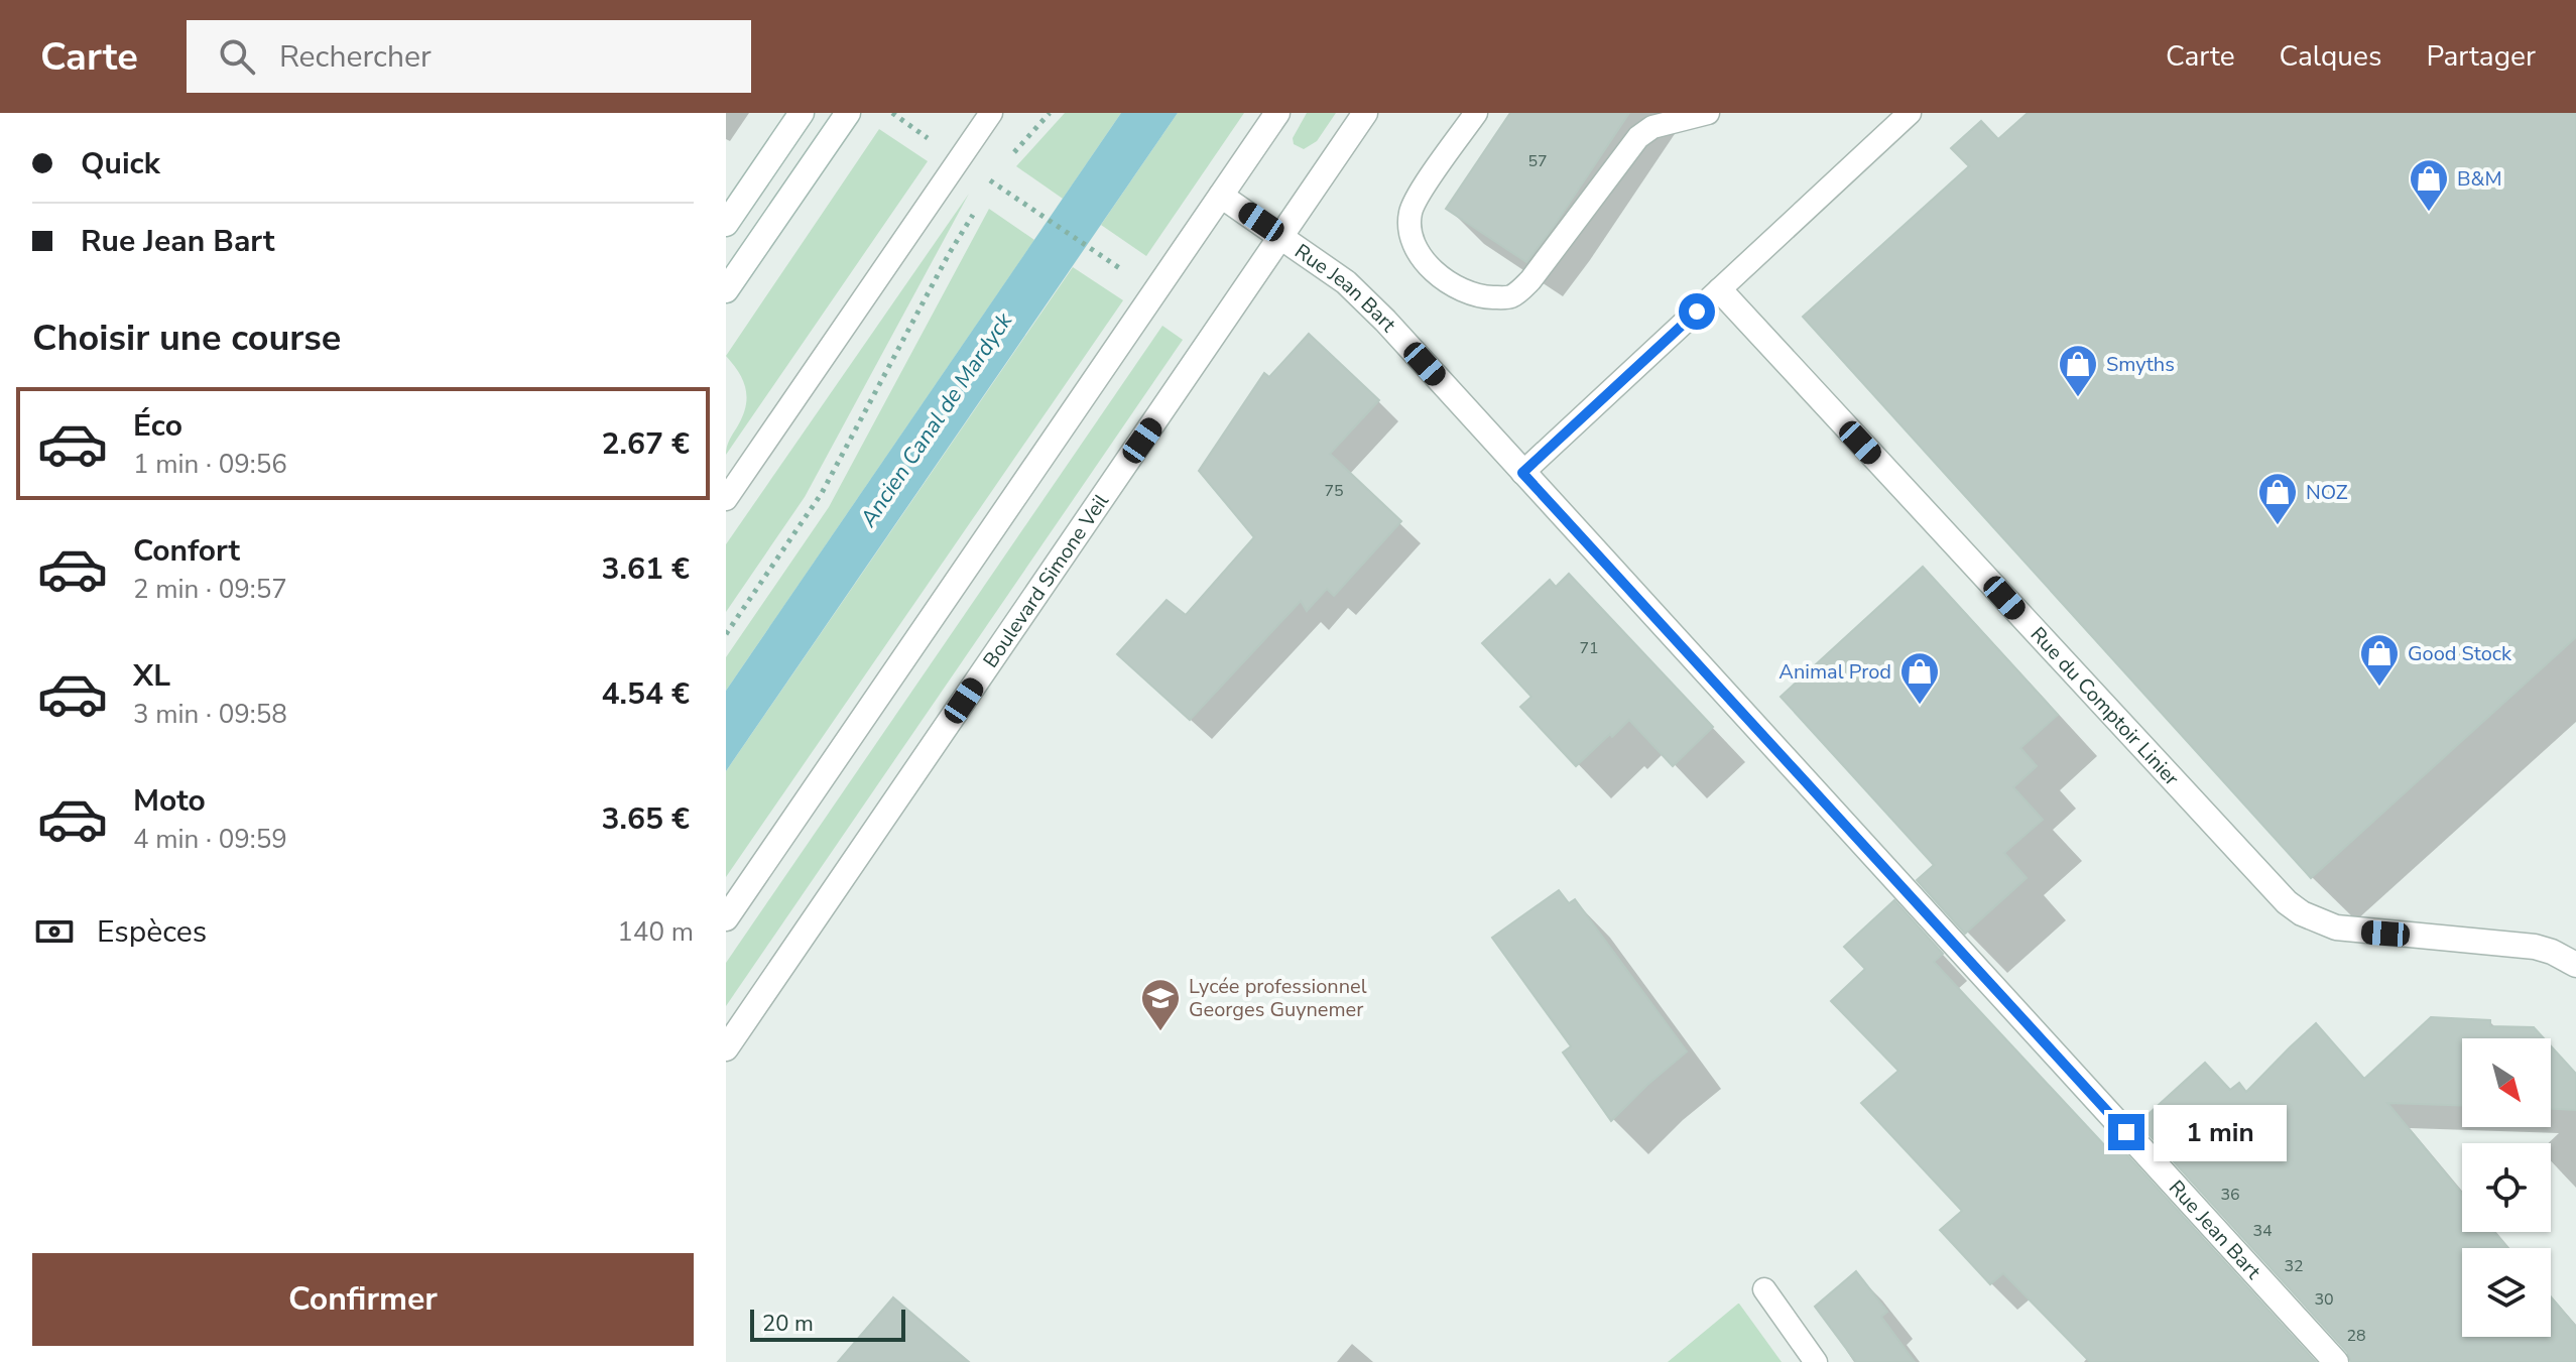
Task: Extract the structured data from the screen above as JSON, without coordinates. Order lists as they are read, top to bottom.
{
  "streets": {
    "street": ["Rue Jean Bart", "Boulevard Simone Veil", "Rue du Comptoir Linier"]
  },
  "crossings": [
    ["Rue Jean Bart", "Boulevard Simone Veil"]
  ],
  "water": ["Ancien Canal de Mardyck"],
  "places": {
    "shop": [
      "B&M",
      "Smyths",
      "NOZ",
      "Good Stock",
      "Animal Prod"
    ],
    "school or university": ["Lycée professionnel Georges Guynemer"]
  },
  "house_numbers": [
    "57",
    "75",
    "71",
    "36",
    "34",
    "32",
    "30",
    "28"
  ],
  "scale_bar": "20 m",
  "north": "bottom right",
  "page": {
    "header": "Carte",
    "search": "Rechercher",
    "nav": ["Carte", "Calques", "Partager"],
    "banner": ["Quick", "Rue Jean Bart"],
    "heading": "Choisir une course",
    "list": [
      {
        "name": "Éco",
        "note": "1 min · 09:56",
        "value": "2.67 €"
      },
      {
        "name": "Confort",
        "note": "2 min · 09:57",
        "value": "3.61 €"
      },
      {
        "name": "XL",
        "note": "3 min · 09:58",
        "value": "4.54 €"
      },
      {
        "name": "Moto",
        "note": "4 min · 09:59",
        "value": "3.65 €"
      }
    ],
    "pay": ["Espèces", "140 m"],
    "bubble": "1 min",
    "buttons": "Confirmer",
    "scale": "20 m"
  }
}
